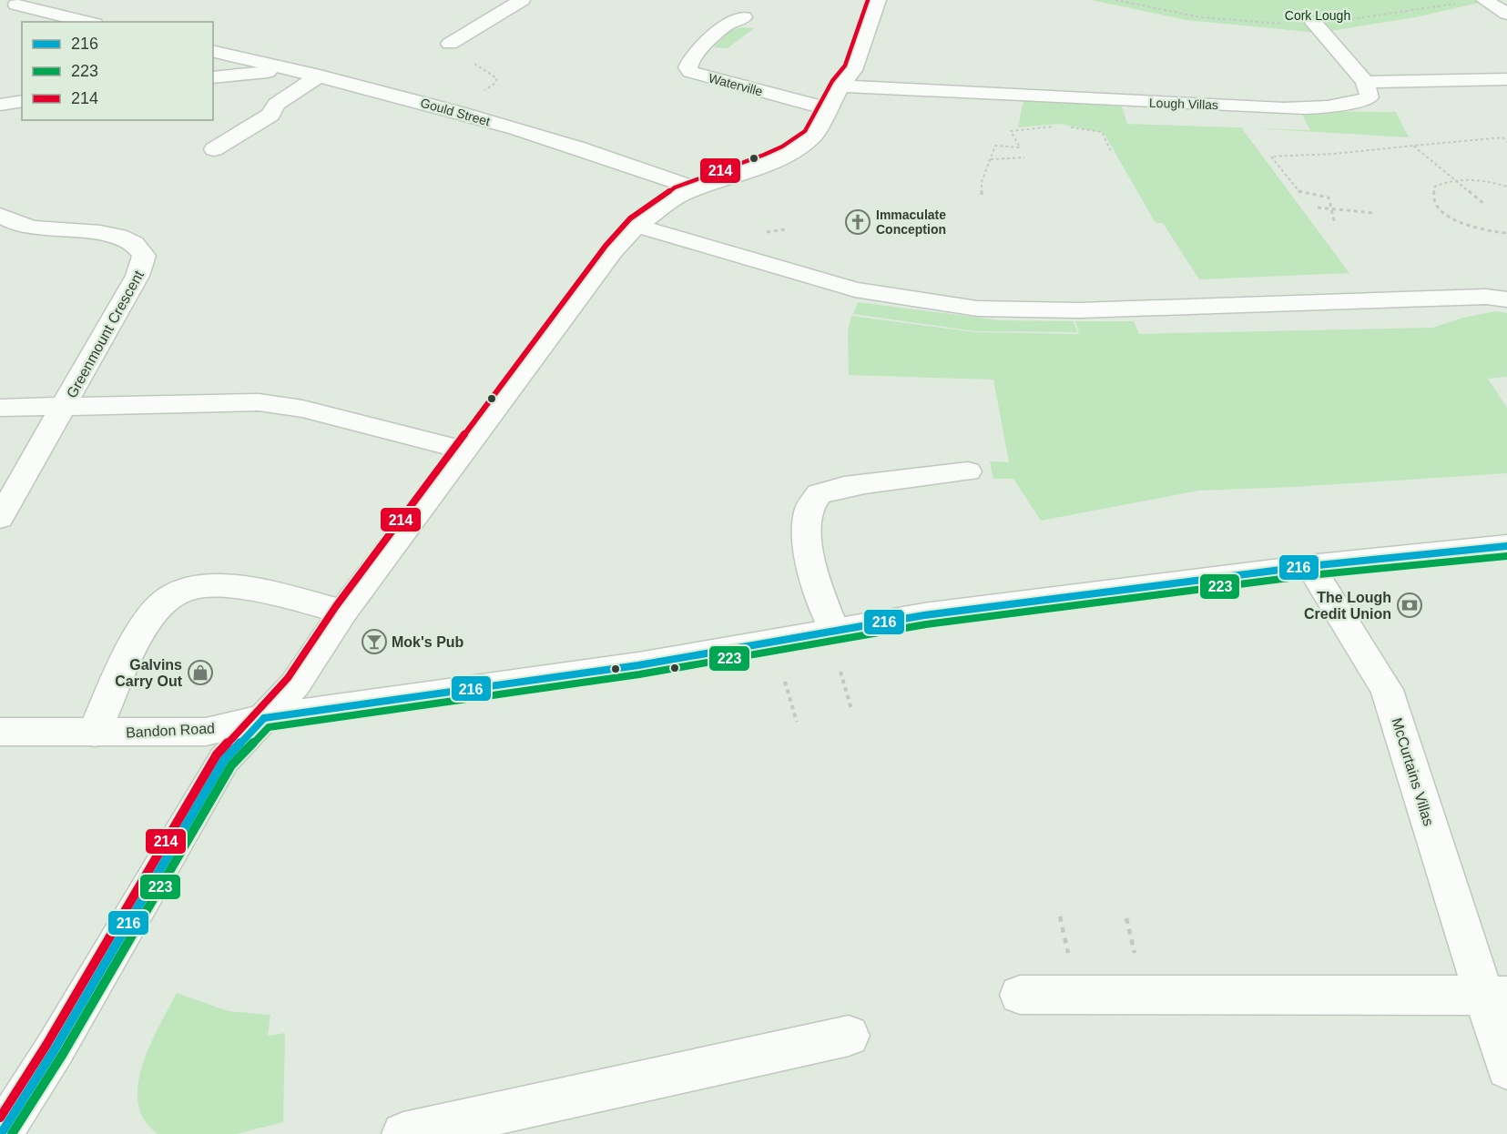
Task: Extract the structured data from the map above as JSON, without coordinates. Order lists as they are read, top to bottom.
{
  "streets": {
    "street": [
      "Waterville",
      "Lough Villas",
      "Gould Street",
      "Greenmount Crescent",
      "Bandon Road",
      "McCurtains Villas"
    ]
  },
  "crossings": [
    ["Bandon Road", "McCurtains Villas"]
  ],
  "parks": ["Cork Lough"],
  "places": {
    "church": ["Immaculate Conception"],
    "bank": ["The Lough Credit Union"],
    "bar": ["Mok's Pub"],
    "shop": ["Galvins Carry Out"]
  },
  "lines": ["transit line 214", "transit line 216", "transit line 223"],
  "legend": ["216", "223", "214"]
}
